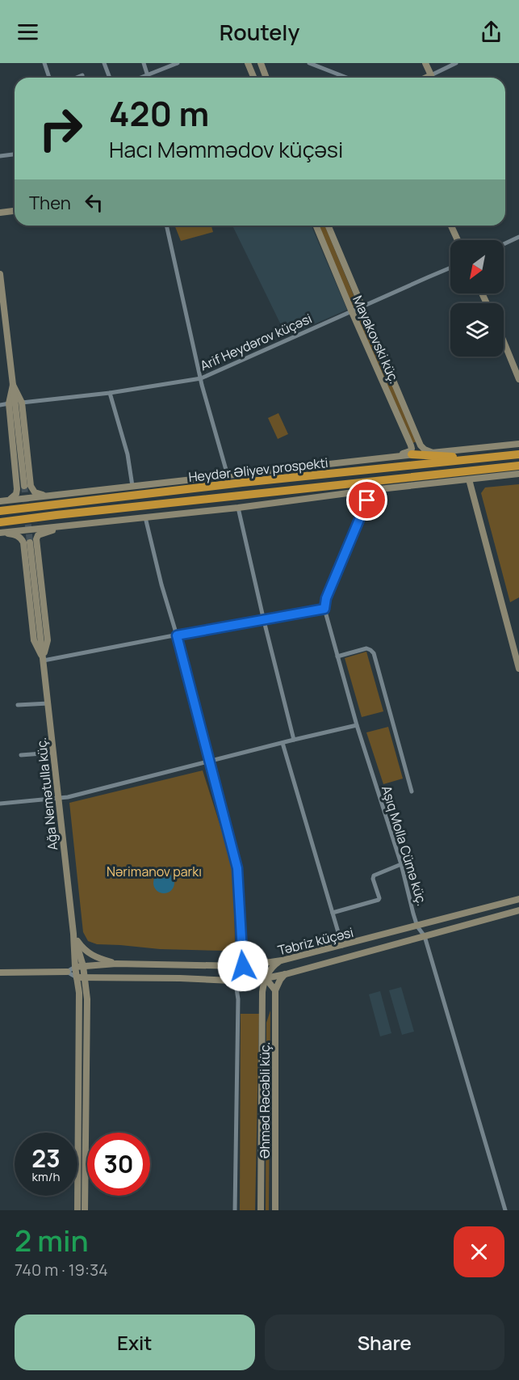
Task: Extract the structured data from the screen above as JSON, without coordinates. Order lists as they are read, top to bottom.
{
  "streets": {
    "highway": ["Heydər Əliyev prospekti"],
    "main road": [
      "Mayakovski küç.",
      "Ağa Nemətulla küç.",
      "Təbriz küçəsi",
      "Əhməd Rəcəbli küç."
    ],
    "street": ["Arif Heydərov küçəsi", "Aşıq Molla Cümə küç."]
  },
  "crossings": [
    ["Mayakovski küç.", "Arif Heydərov küçəsi"],
    ["Aşıq Molla Cümə küç.", "Təbriz küçəsi"],
    ["Təbriz küçəsi", "Əhməd Rəcəbli küç."]
  ],
  "parks": ["Nərimanov parkı"],
  "north": "bottom left",
  "page": {
    "header": "Routely",
    "turn": ["420 m", "Hacı Məmmədov küçəsi"],
    "then": "Then",
    "speed": "23 km/h",
    "limit": "30",
    "heading": ["2 min", "740 m · 19:34"],
    "buttons": ["Exit", "Share"]
  }
}
